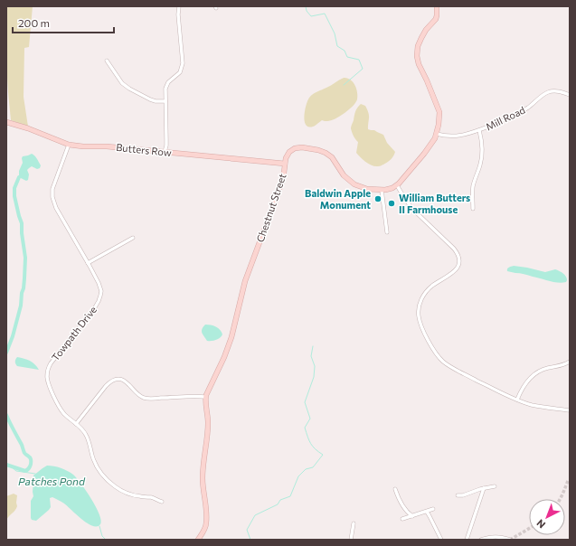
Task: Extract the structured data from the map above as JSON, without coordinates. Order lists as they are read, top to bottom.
{
  "streets": {
    "street": [
      "Mill Road",
      "Butters Row",
      "Chestnut Street",
      "Towpath Drive"
    ]
  },
  "crossings": [
    ["Butters Row", "Chestnut Street"],
    ["Butters Row", "Towpath Drive"]
  ],
  "water": ["Patches Pond"],
  "places": ["Baldwin Apple Monument", "William Butters II Farmhouse"],
  "scale_bar": "200 m",
  "north": "bottom left"
}
